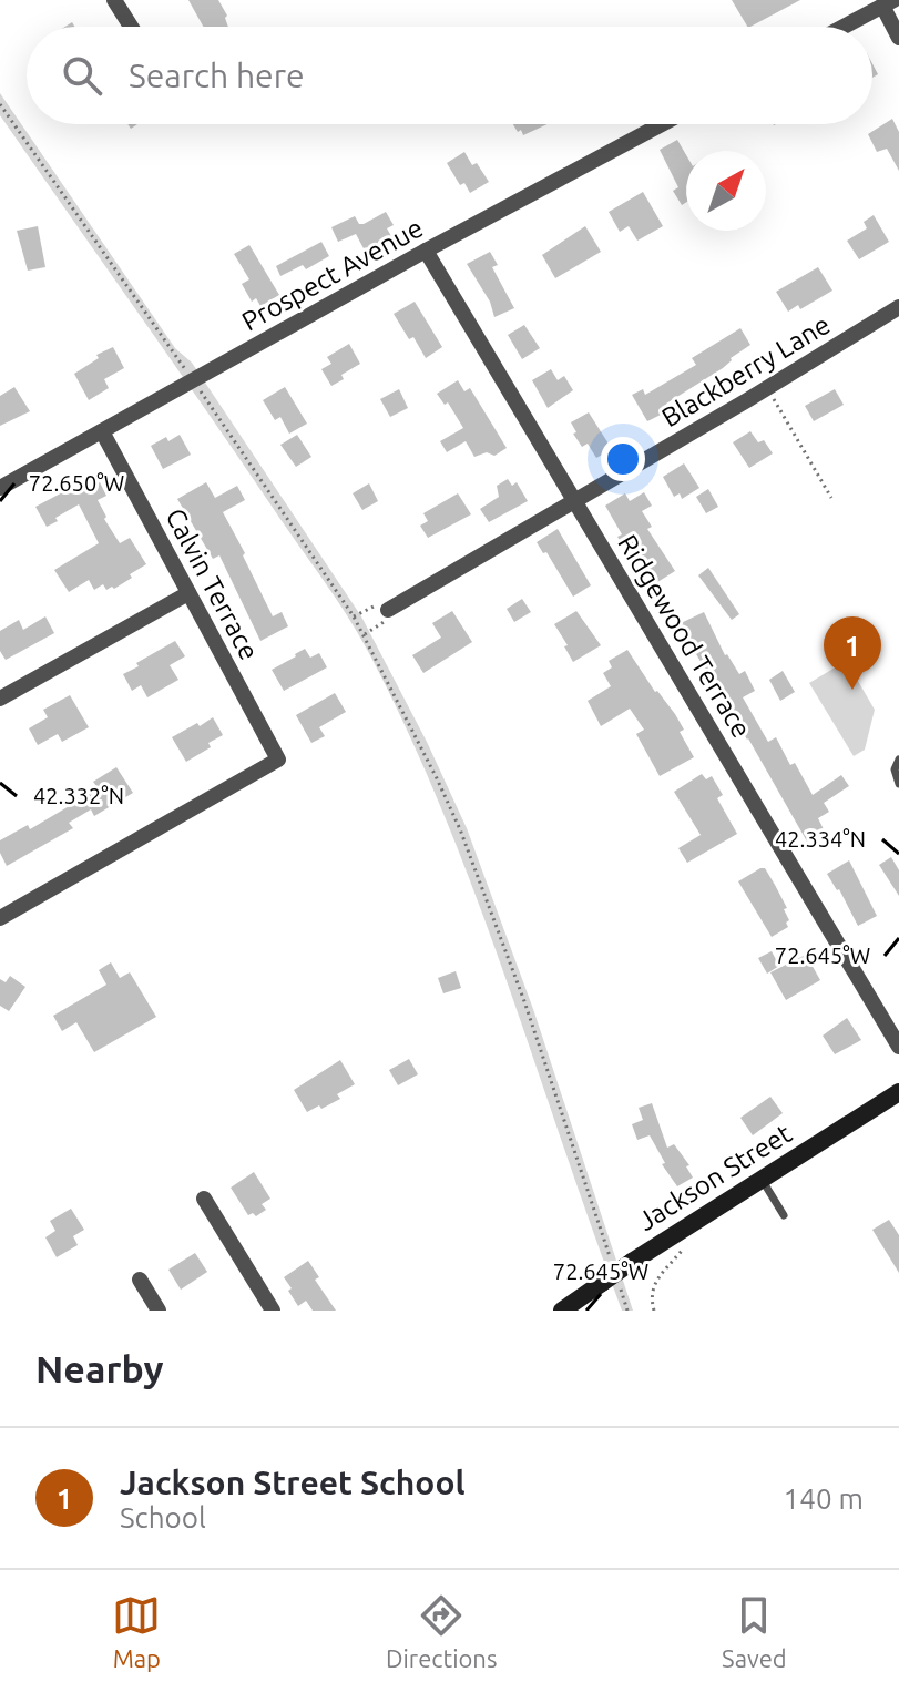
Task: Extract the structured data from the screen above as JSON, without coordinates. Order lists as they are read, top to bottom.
{
  "streets": {
    "street": [
      "Prospect Avenue",
      "Blackberry Lane",
      "Calvin Terrace",
      "Ridgewood Terrace",
      "Jackson Street"
    ]
  },
  "crossings": [
    ["Prospect Avenue", "Calvin Terrace"],
    ["Prospect Avenue", "Ridgewood Terrace"],
    ["Blackberry Lane", "Ridgewood Terrace"]
  ],
  "north": "top right",
  "page": {
    "search": "Search here",
    "pins": "1",
    "heading": "Nearby",
    "list": [
      {
        "mark": "1",
        "name": "Jackson Street School",
        "note": "School",
        "value": "140 m"
      }
    ],
    "nav": ["Map", "Directions", "Saved"]
  },
  "coordinates": [
    "72.650°W",
    "42.332°N",
    "42.334°N",
    "72.645°W"
  ]
}
